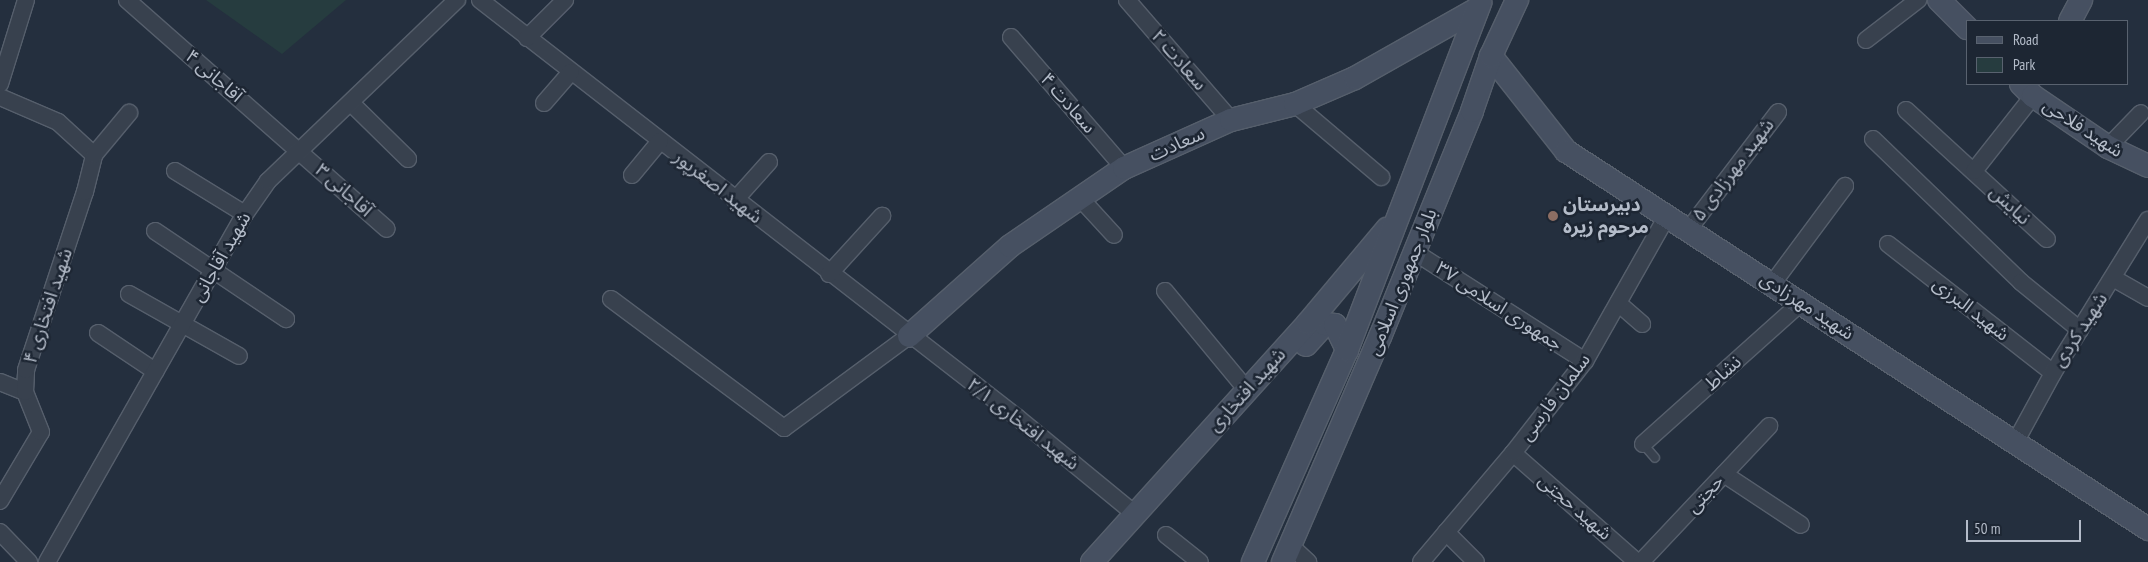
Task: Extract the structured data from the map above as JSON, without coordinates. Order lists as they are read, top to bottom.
{
  "streets": {
    "street": [
      "سعادت ۲",
      "آقاجانی ۴",
      "سعادت ۴",
      "شهید فلاحی",
      "سعادت",
      "شهید مهرزادی ۵",
      "شهید اصغرپور",
      "آقاجانی ۳",
      "نیایش",
      "شهید آقاجانی",
      "بلوار جمهوری اسلامی",
      "شهید افتخاری ۴",
      "جمهوری اسلامی ۳۷",
      "شهید مهرزادی",
      "شهید البرزی",
      "شهید کردی",
      "نشاط",
      "شهید افتخاری",
      "سلمان فارسی",
      "شهید افتخاری ۲/۱",
      "حجتی",
      "شهید حجتی"
    ]
  },
  "crossings": [
    ["سعادت ۲", "سعادت"],
    ["آقاجانی ۴", "آقاجانی ۳"],
    ["آقاجانی ۴", "شهید آقاجانی"],
    ["سعادت ۴", "سعادت"],
    ["شهید فلاحی", "نیایش"],
    ["سعادت", "شهید اصغرپور"],
    ["سعادت", "بلوار جمهوری اسلامی"],
    ["سعادت", "شهید افتخاری ۲/۱"],
    ["شهید مهرزادی ۵", "شهید مهرزادی"],
    ["شهید اصغرپور", "شهید افتخاری ۲/۱"],
    ["آقاجانی ۳", "شهید آقاجانی"],
    ["بلوار جمهوری اسلامی", "جمهوری اسلامی ۳۷"],
    ["بلوار جمهوری اسلامی", "شهید مهرزادی"],
    ["بلوار جمهوری اسلامی", "شهید افتخاری"],
    ["جمهوری اسلامی ۳۷", "سلمان فارسی"],
    ["شهید مهرزادی", "شهید کردی"],
    ["شهید مهرزادی", "نشاط"],
    ["شهید مهرزادی", "سلمان فارسی"],
    ["شهید البرزی", "شهید کردی"],
    ["شهید افتخاری", "شهید افتخاری ۲/۱"],
    ["سلمان فارسی", "شهید حجتی"]
  ],
  "places": ["دبیرستان مرحوم زیره"],
  "legend": ["Road", "Park"],
  "scale_bar": "50 m"
}
